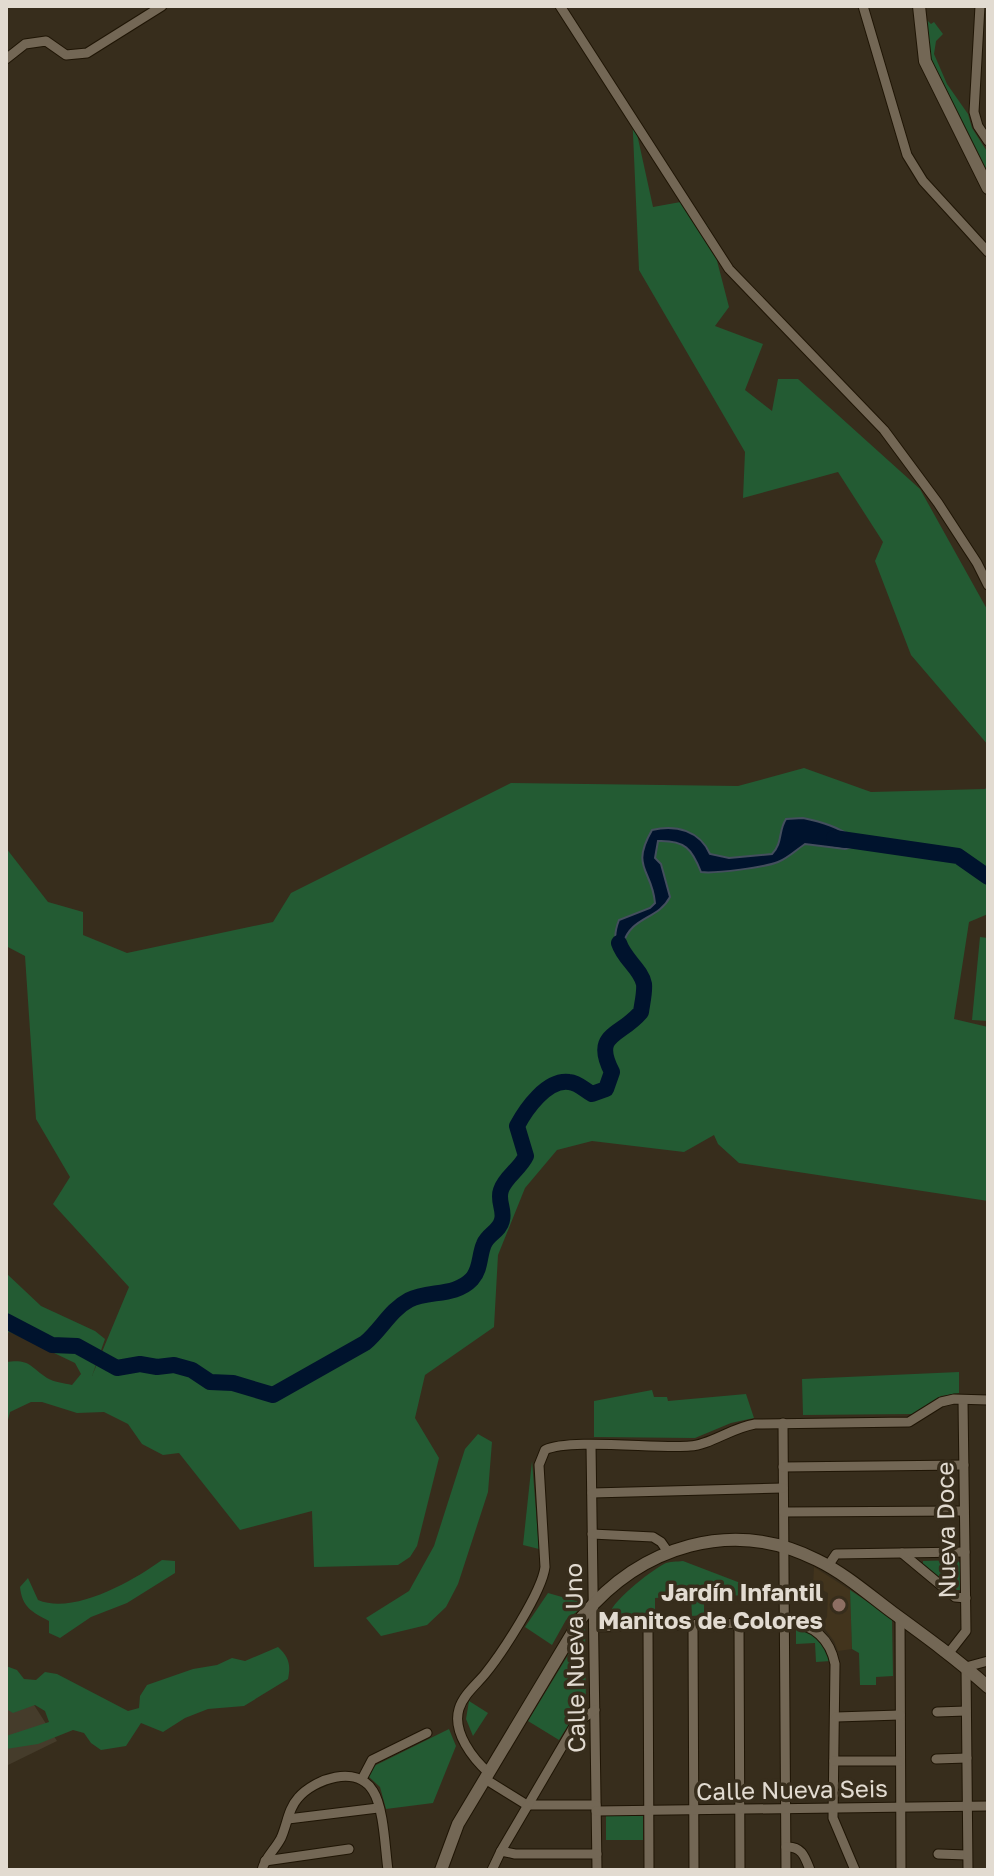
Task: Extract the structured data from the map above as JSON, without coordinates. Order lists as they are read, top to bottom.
{
  "streets": {
    "street": ["Nueva Doce", "Calle Nueva Uno", "Calle Nueva Seis"]
  },
  "crossings": [
    ["Calle Nueva Uno", "Calle Nueva Seis"]
  ],
  "places": ["Jardín Infantil Manitos de Colores"]
}
